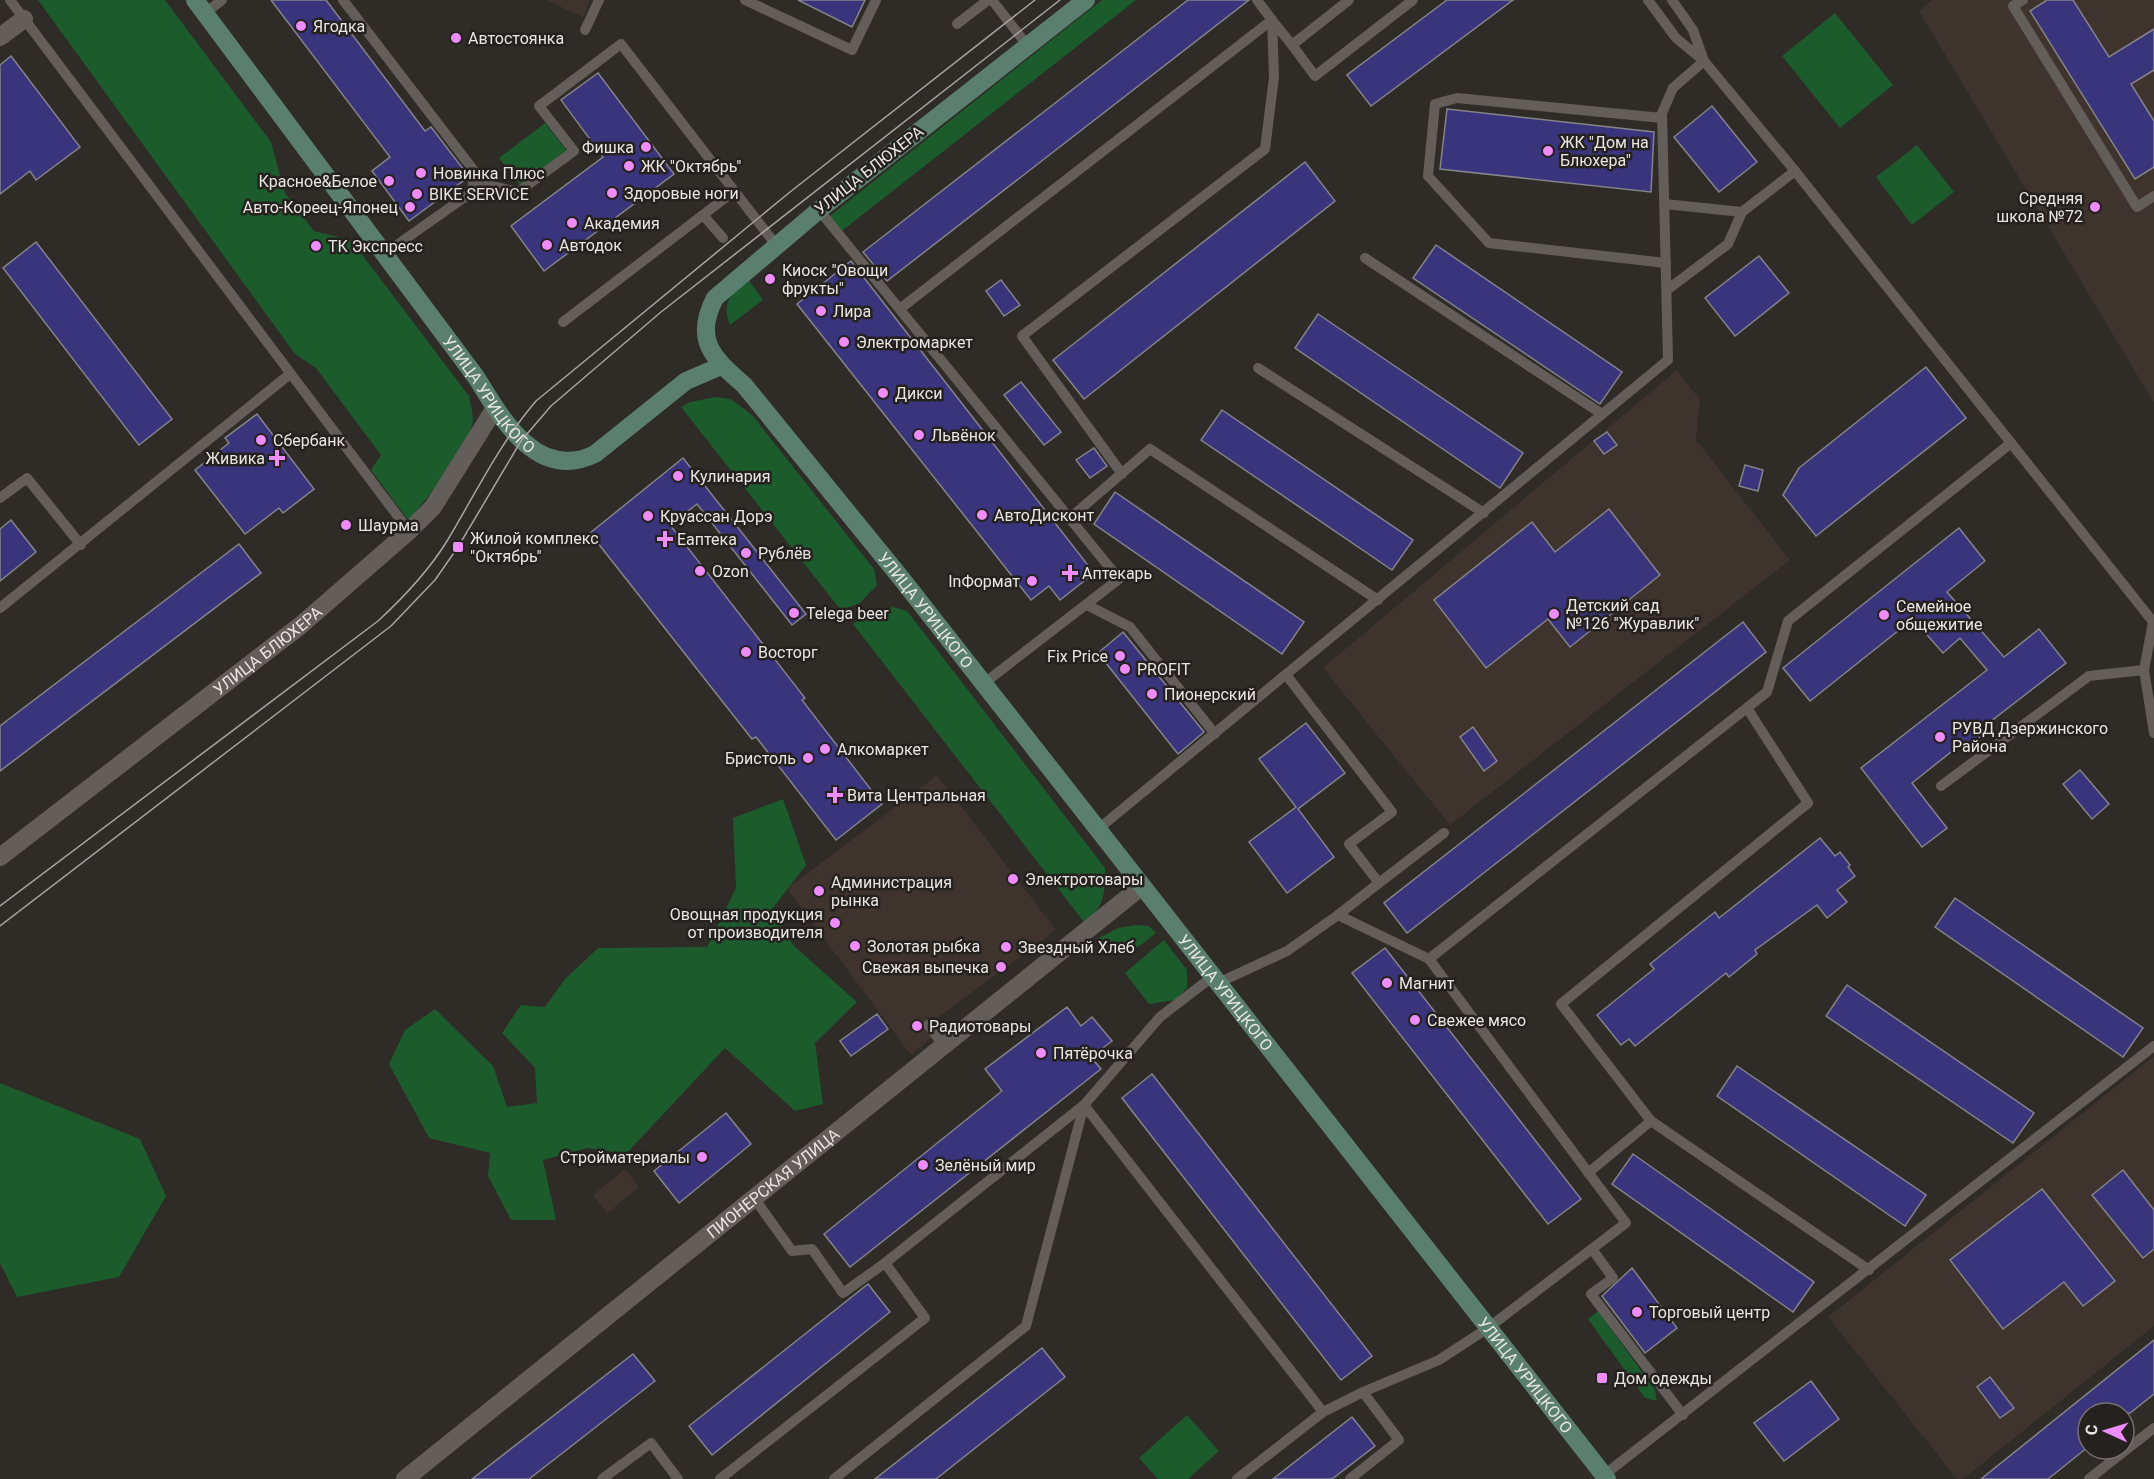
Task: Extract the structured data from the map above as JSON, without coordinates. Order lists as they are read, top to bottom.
{
  "streets": {
    "street": ["УЛИЦА БЛЮХЕРА", "УЛИЦА УРИЦКОГО", "ПИОНЕРСКАЯ УЛИЦА"]
  },
  "crossings": [
    ["УЛИЦА БЛЮХЕРА", "УЛИЦА УРИЦКОГО"],
    ["УЛИЦА УРИЦКОГО", "ПИОНЕРСКАЯ УЛИЦА"]
  ],
  "places": {
    "other": [
      "Ягодка",
      "Автостоянка",
      "Фишка",
      "ЖК \"Дом на Блюхера\"",
      "ЖК \"Октябрь\"",
      "Новинка Плюс",
      "Красное&Белое",
      "Здоровые ноги",
      "BIKE SERVICE",
      "Авто-Кореец-Японец",
      "Средняя школа №72",
      "Академия",
      "Автодок",
      "ТК Экспресс",
      "Киоск \"Овощи фрукты\"",
      "Лира",
      "Электромаркет",
      "Дикси",
      "Львёнок",
      "Сбербанк",
      "Кулинария",
      "АвтоДисконт",
      "Круассан Дорэ",
      "Шаурма",
      "Рублёв",
      "Ozon",
      "InФормат",
      "Telega beer",
      "Детский сад №126 \"Журавлик\"",
      "Семейное общежитие",
      "Восторг",
      "Fix Price",
      "PROFIT",
      "Пионерский",
      "РУВД Дзержинского Района",
      "Алкомаркет",
      "Бристоль",
      "Электротовары",
      "Администрация рынка",
      "Овощная продукция от производителя",
      "Золотая рыбка",
      "Звездный Хлеб",
      "Свежая выпечка",
      "Магнит",
      "Свежее мясо",
      "Радиотовары",
      "Пятёрочка",
      "Стройматериалы",
      "Зелёный мир",
      "Торговый центр"
    ],
    "health": [
      "Живика",
      "Еаптека",
      "Аптекарь",
      "Вита Центральная"
    ],
    "transit": ["Жилой комплекс \"Октябрь\"", "Дом одежды"]
  },
  "north": "left"
}
